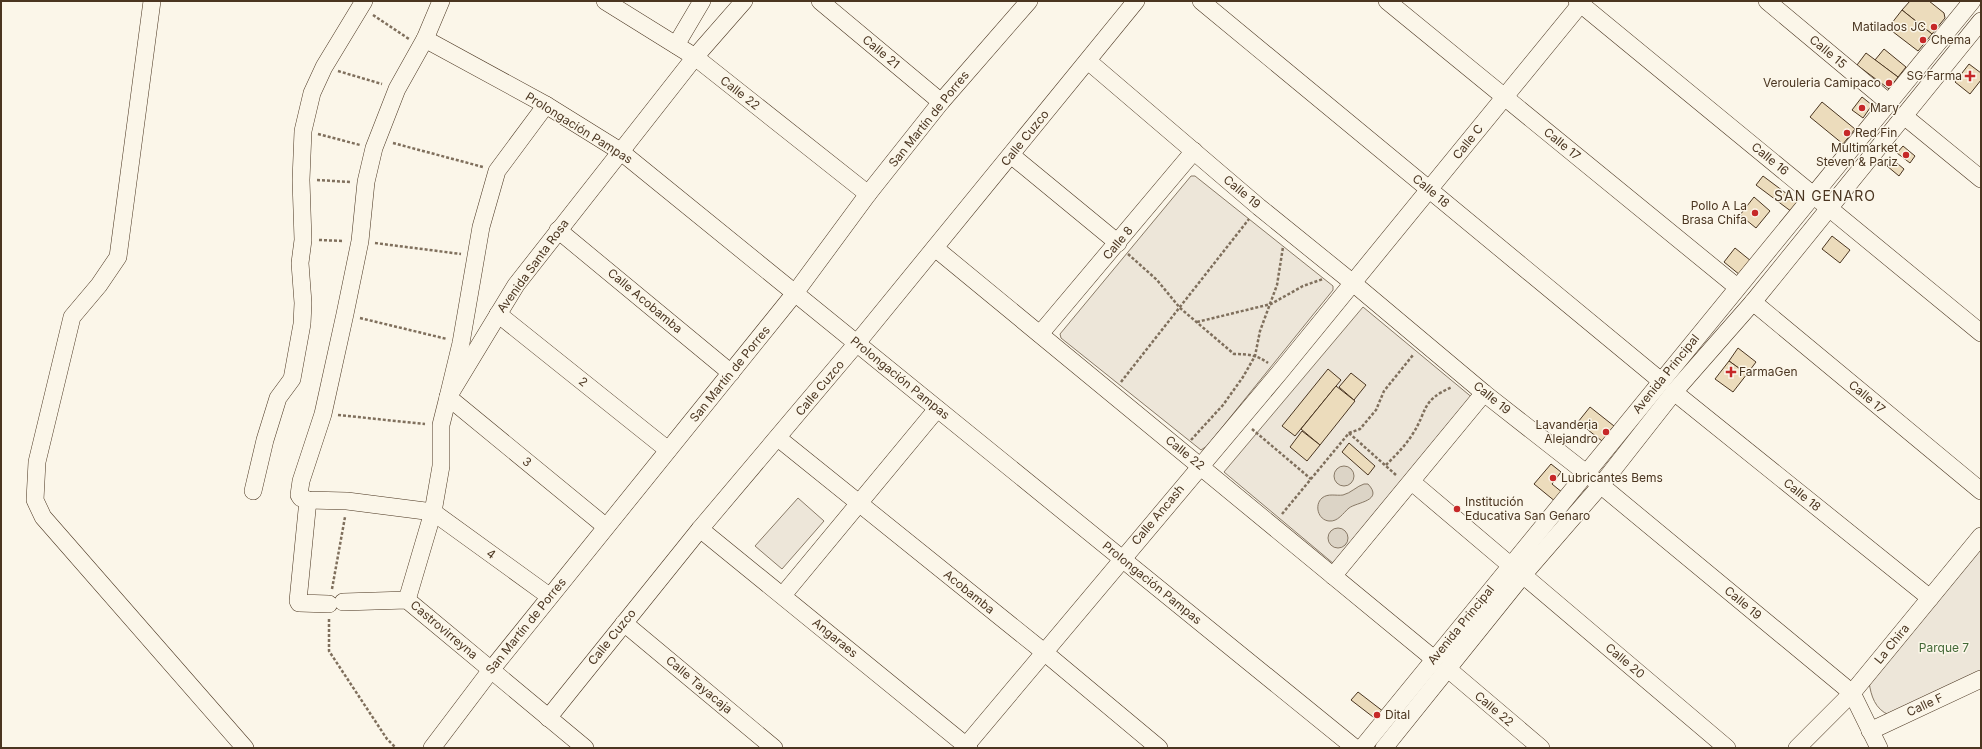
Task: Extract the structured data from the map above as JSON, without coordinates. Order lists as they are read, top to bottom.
{
  "streets": {
    "street": [
      "Calle 21",
      "Calle 15",
      "Calle 22",
      "San Martín de Porres",
      "Prolongación Pampas",
      "Calle Cuzco",
      "Calle C",
      "Calle 17",
      "Calle 16",
      "Calle 18",
      "Calle 19",
      "Calle 8",
      "Avenida Santa Rosa",
      "Calle Acobamba",
      "Avenida Principal",
      "2",
      "3",
      "Calle Ancash",
      "4",
      "Acobamba",
      "Castrovirreyna",
      "Angaraes",
      "La Chira",
      "Calle 20",
      "Calle Tayacaja",
      "Calle F"
    ]
  },
  "crossings": [
    ["Calle 21", "San Martín de Porres"],
    ["Calle 15", "Avenida Principal"],
    ["Calle 22", "San Martín de Porres"],
    ["Calle 22", "Calle Cuzco"],
    ["Calle 22", "Calle 8"],
    ["Calle 22", "Avenida Santa Rosa"],
    ["Calle 22", "Avenida Principal"],
    ["Calle 22", "Calle Ancash"],
    ["San Martín de Porres", "Prolongación Pampas"],
    ["San Martín de Porres", "Calle Acobamba"],
    ["San Martín de Porres", "2"],
    ["San Martín de Porres", "3"],
    ["San Martín de Porres", "4"],
    ["San Martín de Porres", "Castrovirreyna"],
    ["Prolongación Pampas", "Calle Cuzco"],
    ["Prolongación Pampas", "Avenida Santa Rosa"],
    ["Prolongación Pampas", "Calle Ancash"],
    ["Calle Cuzco", "Calle 19"],
    ["Calle Cuzco", "Acobamba"],
    ["Calle Cuzco", "Castrovirreyna"],
    ["Calle Cuzco", "Angaraes"],
    ["Calle Cuzco", "Calle Tayacaja"],
    ["Calle C", "Calle 17"],
    ["Calle C", "Calle 16"],
    ["Calle C", "Calle 18"],
    ["Calle C", "Calle 19"],
    ["Calle C", "Calle Ancash"],
    ["Calle 17", "Avenida Principal"],
    ["Calle 16", "Avenida Principal"],
    ["Calle 18", "Avenida Principal"],
    ["Calle 18", "La Chira"],
    ["Calle 19", "Calle 8"],
    ["Calle 19", "Avenida Principal"],
    ["Calle 19", "Calle Ancash"],
    ["Calle 19", "La Chira"],
    ["Calle 19", "Calle F"],
    ["Avenida Santa Rosa", "Calle Acobamba"],
    ["Avenida Santa Rosa", "2"],
    ["Avenida Santa Rosa", "3"],
    ["Avenida Santa Rosa", "4"],
    ["Avenida Santa Rosa", "Castrovirreyna"],
    ["Avenida Principal", "Calle 20"],
    ["Calle Ancash", "Acobamba"],
    ["Calle Ancash", "Angaraes"]
  ],
  "districts": ["SAN GENARO"],
  "parks": ["Parque 7"],
  "places": {
    "other": [
      "Matilados JC",
      "Chema",
      "Verouleria Camipaco",
      "Mary",
      "Red Fin",
      "Multimarket Steven & Pariz",
      "Pollo A La Brasa Chifa",
      "Lavanderia Alejandro",
      "Lubricantes Bems",
      "Institución Educativa San Genaro",
      "Dital"
    ],
    "health": ["SG Farma", "FarmaGen"]
  }
}
